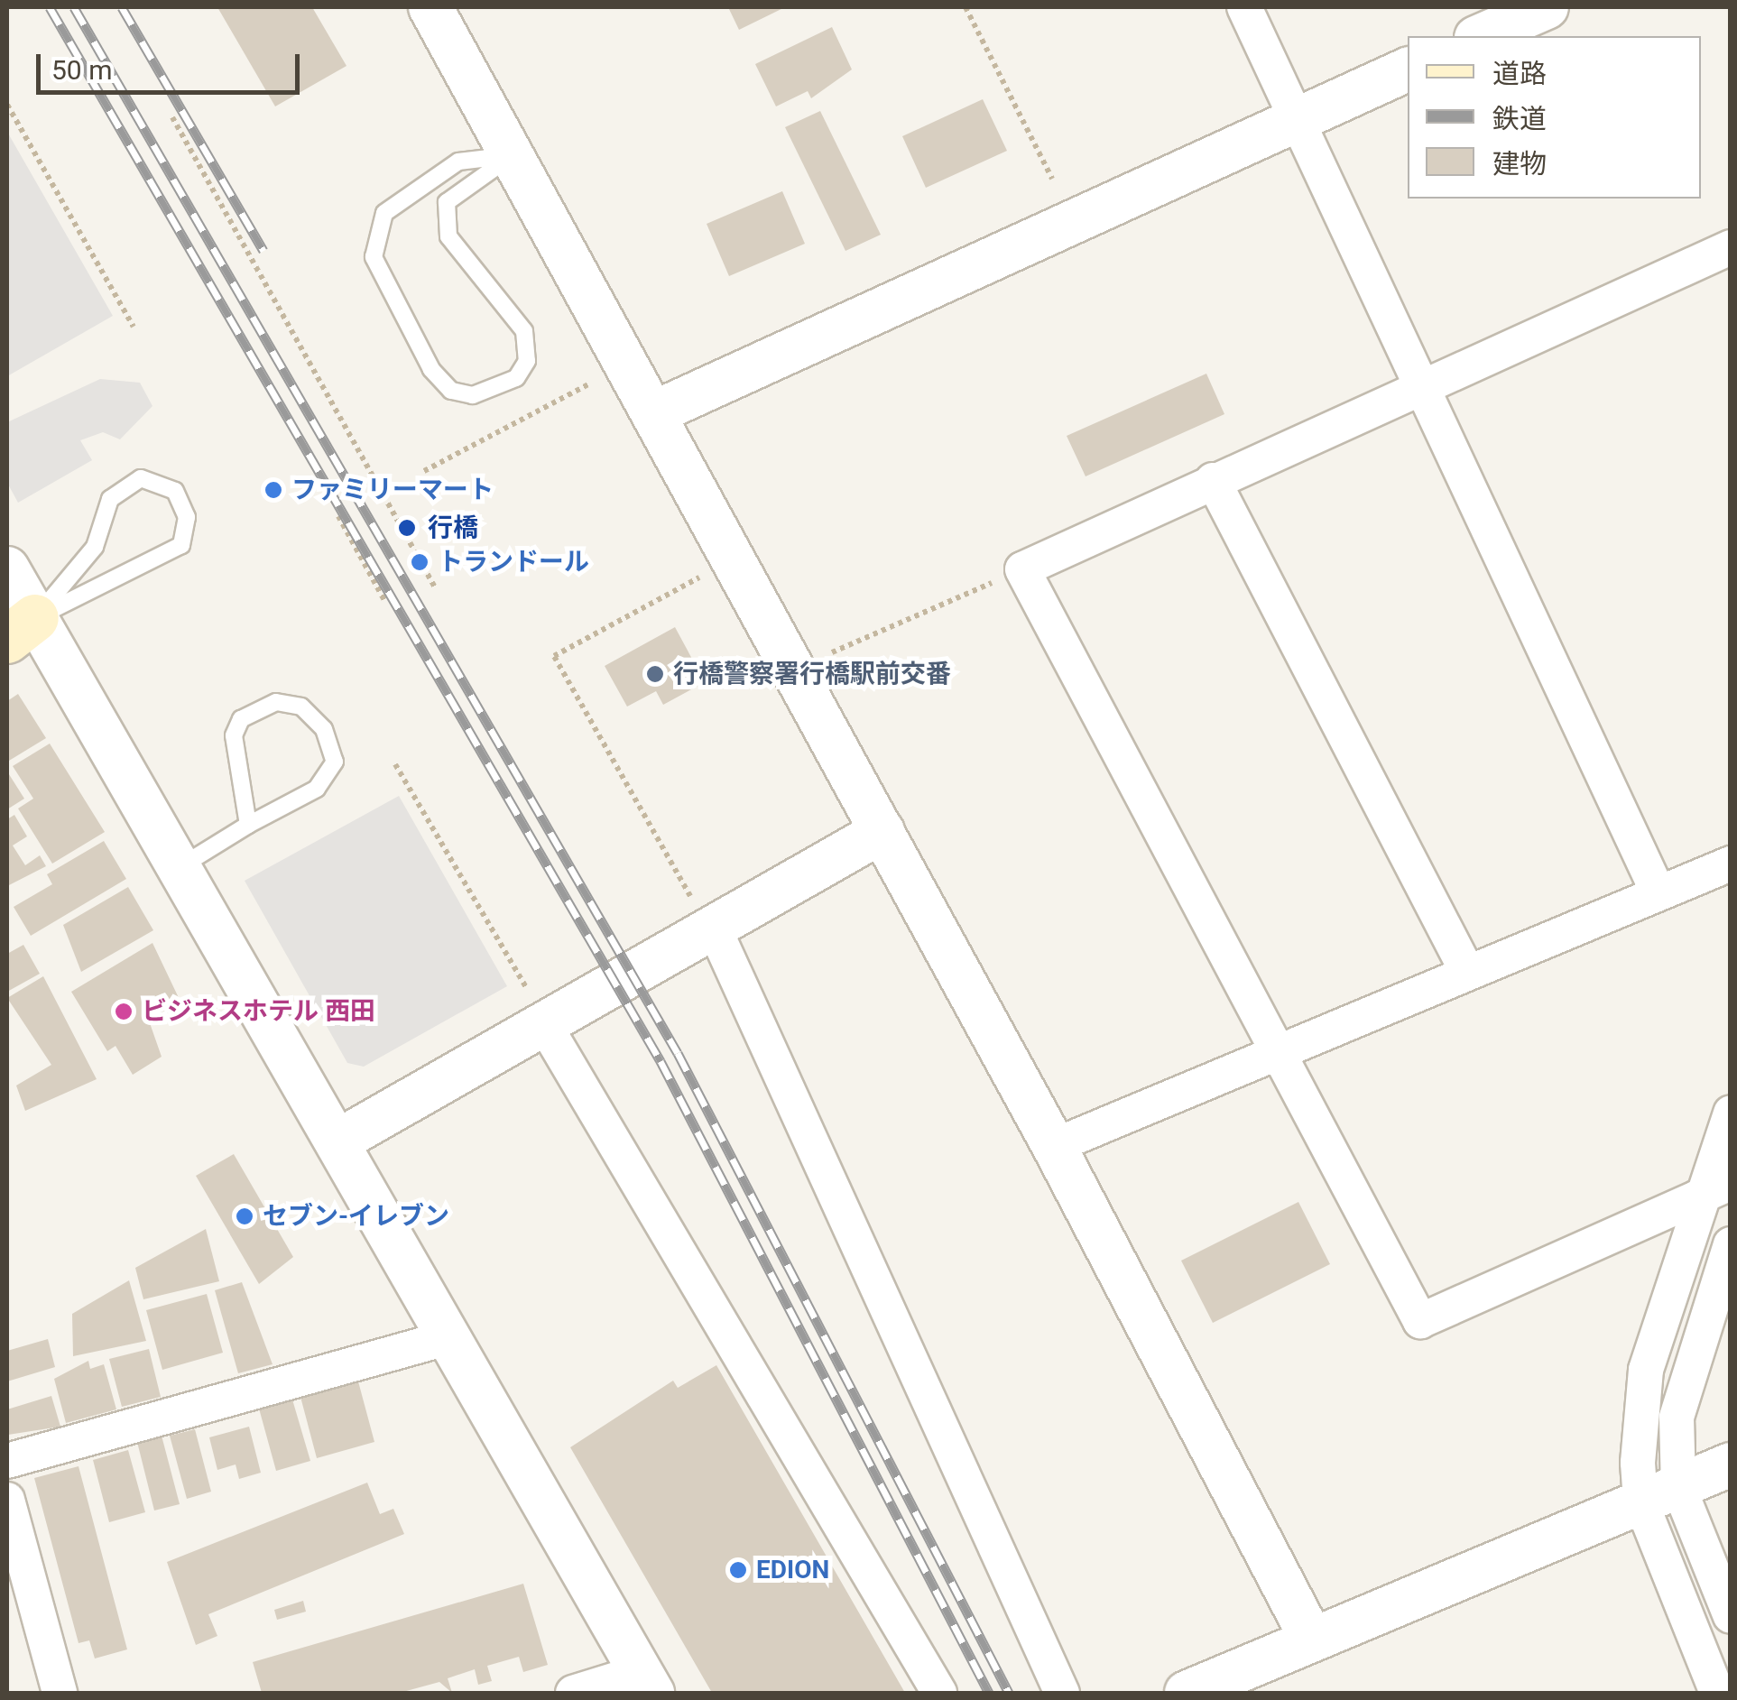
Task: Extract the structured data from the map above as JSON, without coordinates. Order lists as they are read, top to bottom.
{
  "places": [
    "ファミリーマート",
    "行橋",
    "トランドール",
    "行橋警察署行橋駅前交番",
    "ビジネスホテル 西田",
    "セブン-イレブン",
    "EDION"
  ],
  "legend": ["道路", "鉄道", "建物"],
  "scale_bar": "50 m"
}
